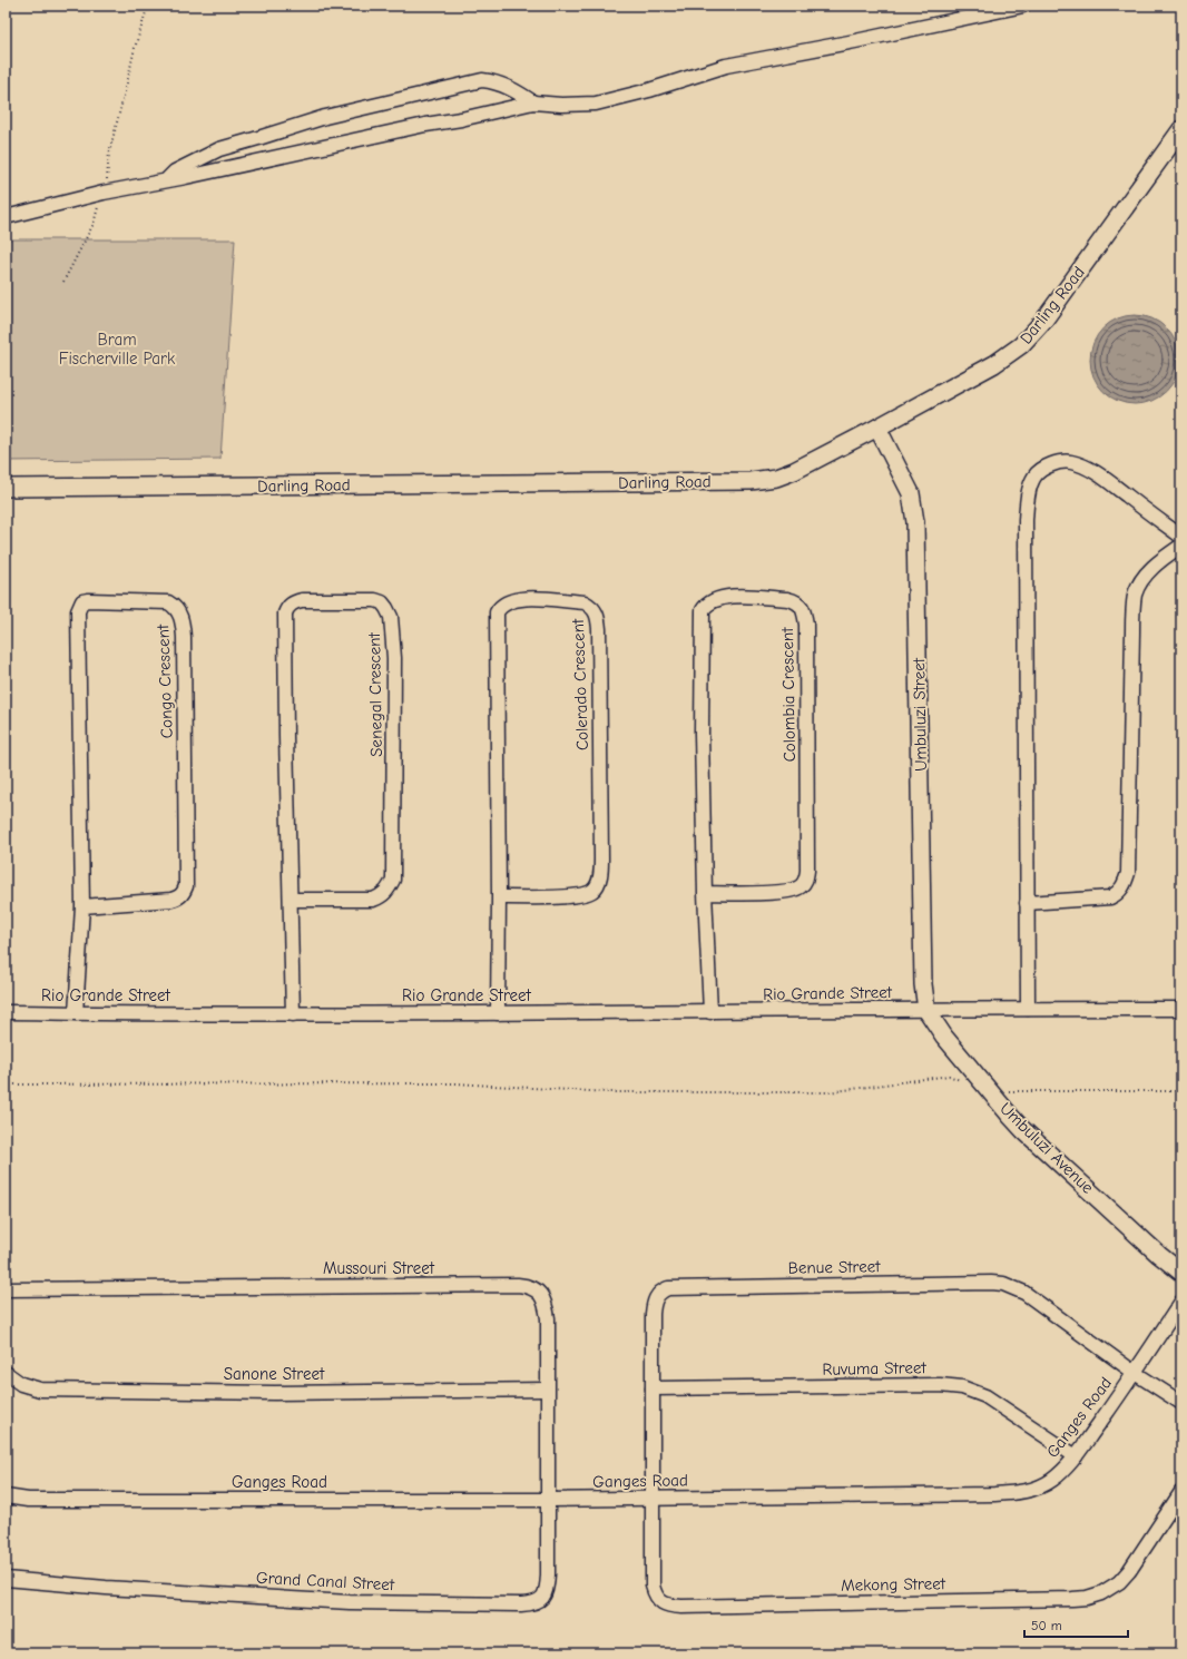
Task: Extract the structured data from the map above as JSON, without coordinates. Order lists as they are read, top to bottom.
{
  "streets": {
    "street": [
      "Darling Road",
      "Congo Crescent",
      "Colerado Crescent",
      "Senegal Crescent",
      "Colombia Crescent",
      "Umbuluzi Street",
      "Rio Grande Street",
      "Umbuluzi Avenue",
      "Benue Street",
      "Mussouri Street",
      "Ruvuma Street",
      "Sanone Street",
      "Ganges Road",
      "Grand Canal Street",
      "Mekong Street"
    ]
  },
  "crossings": [
    ["Darling Road", "Umbuluzi Street"],
    ["Congo Crescent", "Rio Grande Street"],
    ["Colerado Crescent", "Rio Grande Street"],
    ["Senegal Crescent", "Rio Grande Street"],
    ["Colombia Crescent", "Rio Grande Street"],
    ["Umbuluzi Street", "Rio Grande Street"],
    ["Umbuluzi Street", "Umbuluzi Avenue"],
    ["Rio Grande Street", "Umbuluzi Avenue"],
    ["Benue Street", "Ruvuma Street"],
    ["Benue Street", "Ganges Road"],
    ["Benue Street", "Mekong Street"],
    ["Mussouri Street", "Sanone Street"],
    ["Mussouri Street", "Ganges Road"],
    ["Mussouri Street", "Grand Canal Street"],
    ["Ruvuma Street", "Ganges Road"],
    ["Ganges Road", "Grand Canal Street"],
    ["Ganges Road", "Mekong Street"]
  ],
  "parks": ["Bram Fischerville Park"],
  "scale_bar": "50 m"
}
